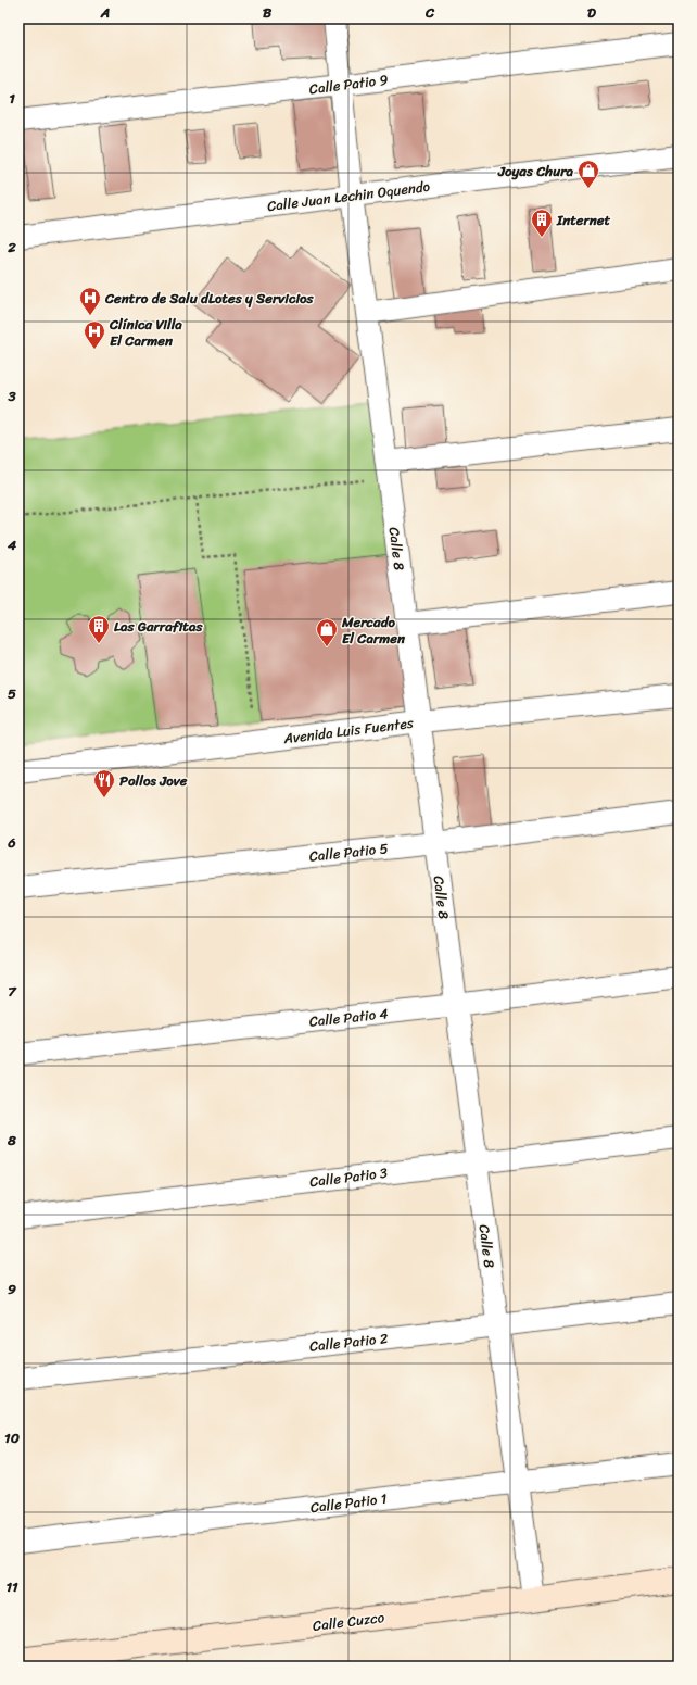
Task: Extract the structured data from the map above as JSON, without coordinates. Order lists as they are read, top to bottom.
{
  "streets": {
    "street": [
      "Calle Patio 9",
      "Calle Juan Lechin Oquendo",
      "Calle 8",
      "Avenida Luis Fuentes",
      "Calle Patio 5",
      "Calle Patio 4",
      "Calle Patio 3",
      "Calle Patio 2",
      "Calle Patio 1",
      "Calle Cuzco"
    ]
  },
  "crossings": [
    ["Calle Patio 9", "Calle 8"],
    ["Calle Juan Lechin Oquendo", "Calle 8"],
    ["Calle 8", "Avenida Luis Fuentes"],
    ["Calle 8", "Calle Patio 5"],
    ["Calle 8", "Calle Patio 4"],
    ["Calle 8", "Calle Patio 3"],
    ["Calle 8", "Calle Patio 2"],
    ["Calle 8", "Calle Patio 1"],
    ["Calle 8", "Calle Cuzco"]
  ],
  "places": {
    "shop": ["Joyas Chura", "Mercado El Carmen"],
    "building": ["Internet", "Las Garrafitas"],
    "hospital": ["Centro de Salu dLotes y Servicios", "Clínica Villa El Carmen"],
    "restaurant": ["Pollos Jove"]
  },
  "grid": {
    "columns": [
      "A",
      "B",
      "C",
      "D"
    ],
    "rows": [
      "1",
      "2",
      "3",
      "4",
      "5",
      "6",
      "7",
      "8",
      "9",
      "10",
      "11"
    ]
  }
}
